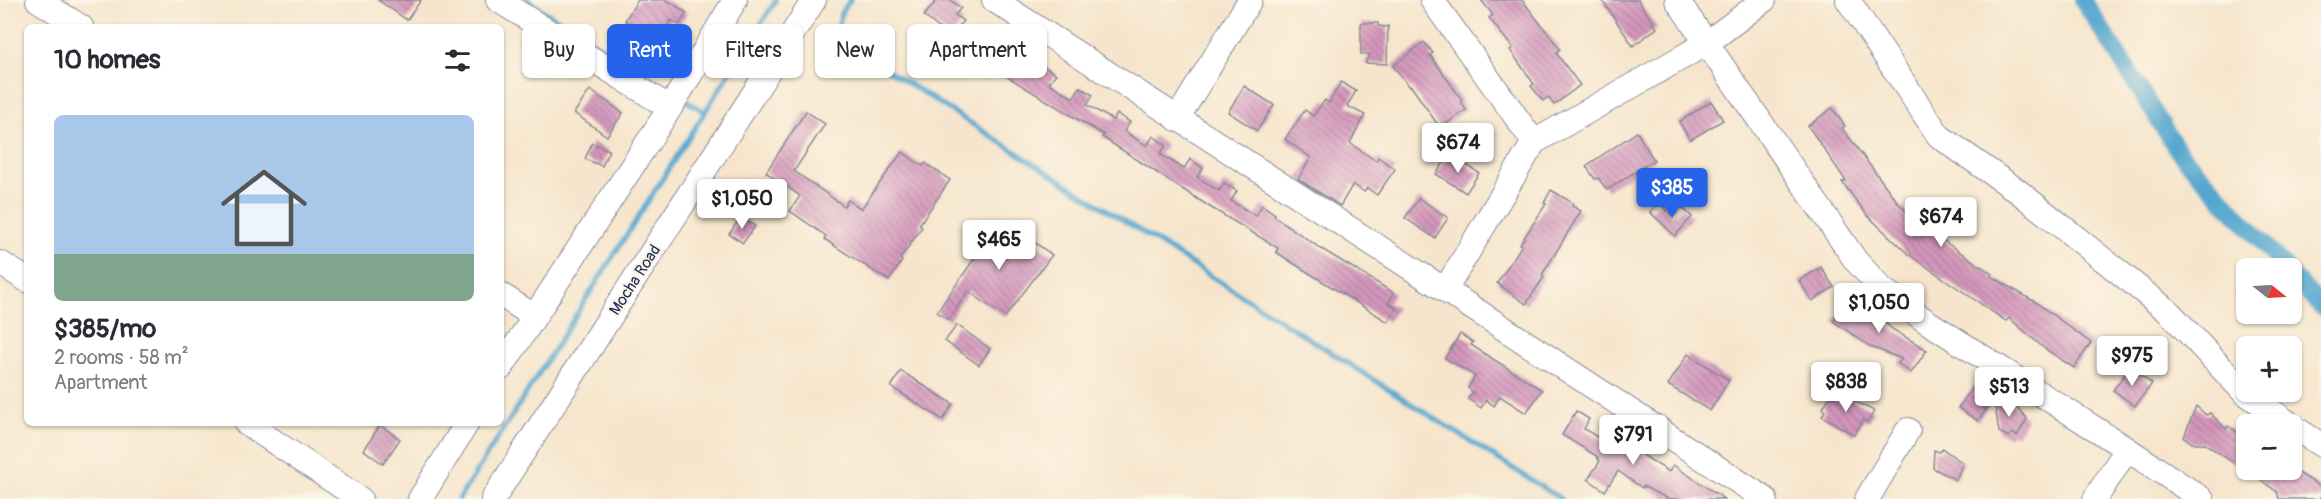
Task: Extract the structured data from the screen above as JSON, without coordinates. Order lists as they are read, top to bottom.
{
  "streets": {
    "street": ["Mocha Road"]
  },
  "north": "right",
  "page": {
    "chip": [
      "Buy",
      "Rent",
      "Filters",
      "New",
      "Apartment"
    ],
    "heading": "10 homes",
    "list": [
      {
        "name": "$385/mo",
        "note": "2 rooms · 58 m² · Apartment"
      }
    ],
    "price": [
      "$674",
      "$385",
      "$1,050",
      "$674",
      "$465",
      "$1,050",
      "$975",
      "$838",
      "$513",
      "$791"
    ],
    "map_buttons": ["+", "−"]
  }
}
